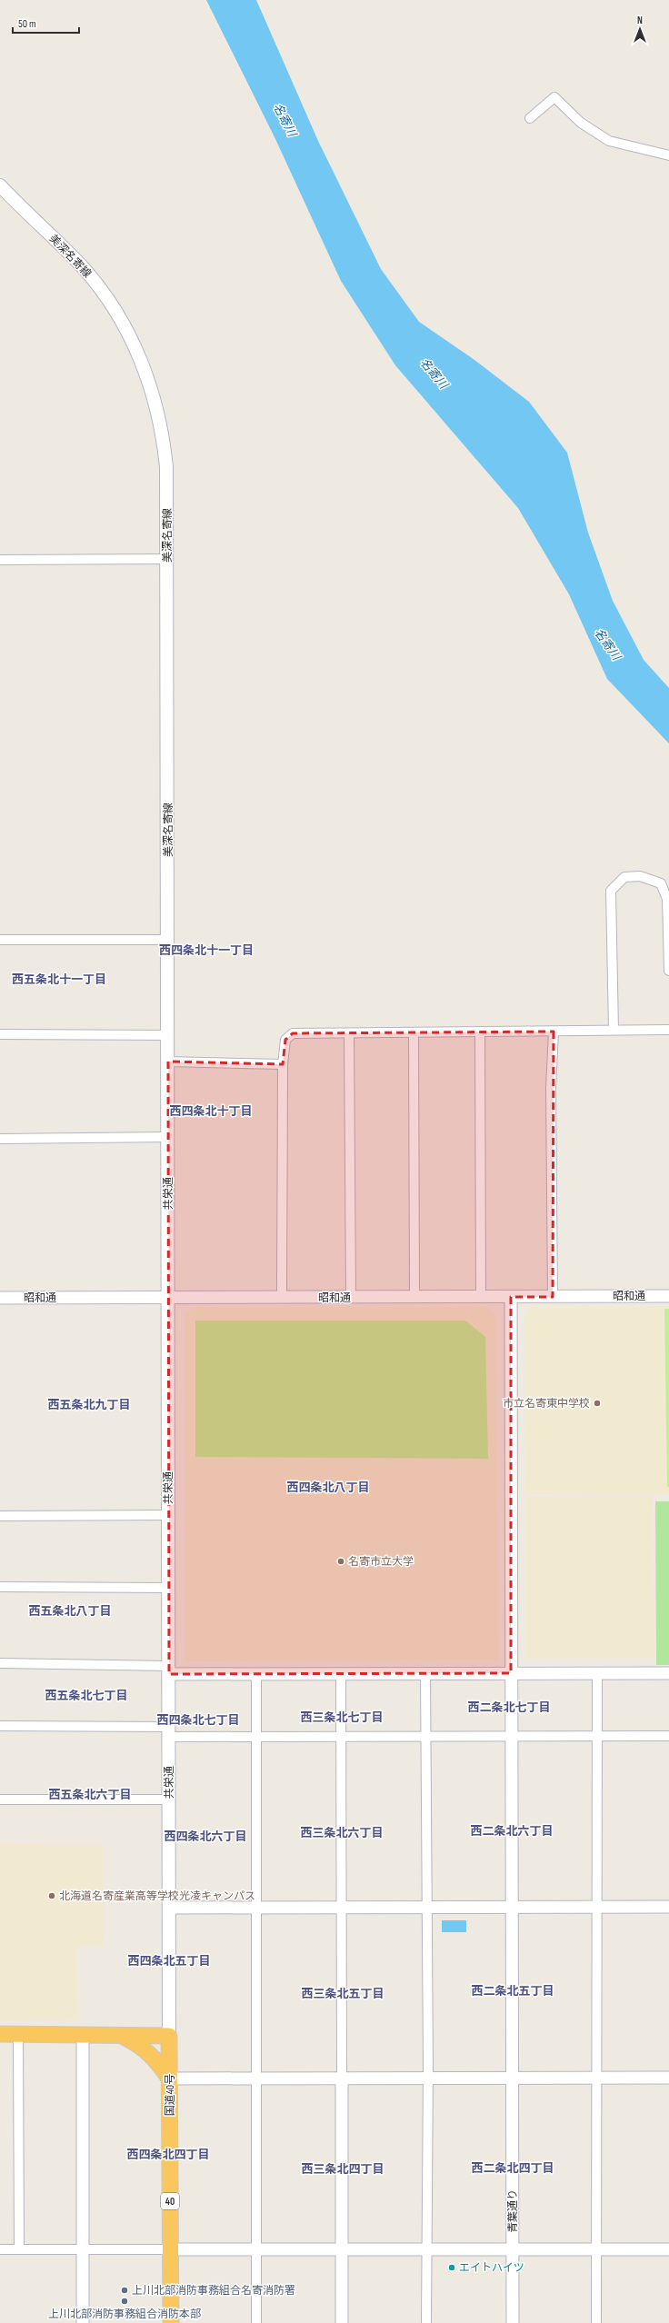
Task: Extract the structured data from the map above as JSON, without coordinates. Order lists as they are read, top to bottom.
{
  "streets": {
    "highway": ["国道40号", "40"],
    "main road": ["美深名寄線", "共栄通"],
    "street": ["昭和通", "青葉通り"]
  },
  "crossings": [
    ["美深名寄線", "共栄通"],
    ["共栄通", "昭和通"],
    ["共栄通", "国道40号"],
    ["昭和通", "青葉通り"]
  ],
  "districts": [
    "西四条北十一丁目",
    "西五条北十一丁目",
    "西四条北十丁目",
    "西五条北九丁目",
    "西四条北八丁目",
    "西五条北八丁目",
    "西五条北七丁目",
    "西二条北七丁目",
    "西三条北七丁目",
    "西四条北七丁目",
    "西五条北六丁目",
    "西二条北六丁目",
    "西三条北六丁目",
    "西四条北六丁目",
    "西四条北五丁目",
    "西二条北五丁目",
    "西三条北五丁目",
    "西四条北四丁目",
    "西二条北四丁目",
    "西三条北四丁目"
  ],
  "water": ["名寄川"],
  "places": [
    "市立名寄東中学校",
    "名寄市立大学",
    "北海道名寄産業高等学校光凌キャンパス",
    "エイトハイツ",
    "上川北部消防事務組合名寄消防署",
    "上川北部消防事務組合消防本部"
  ],
  "scale_bar": "50 m",
  "north": "top"
}
